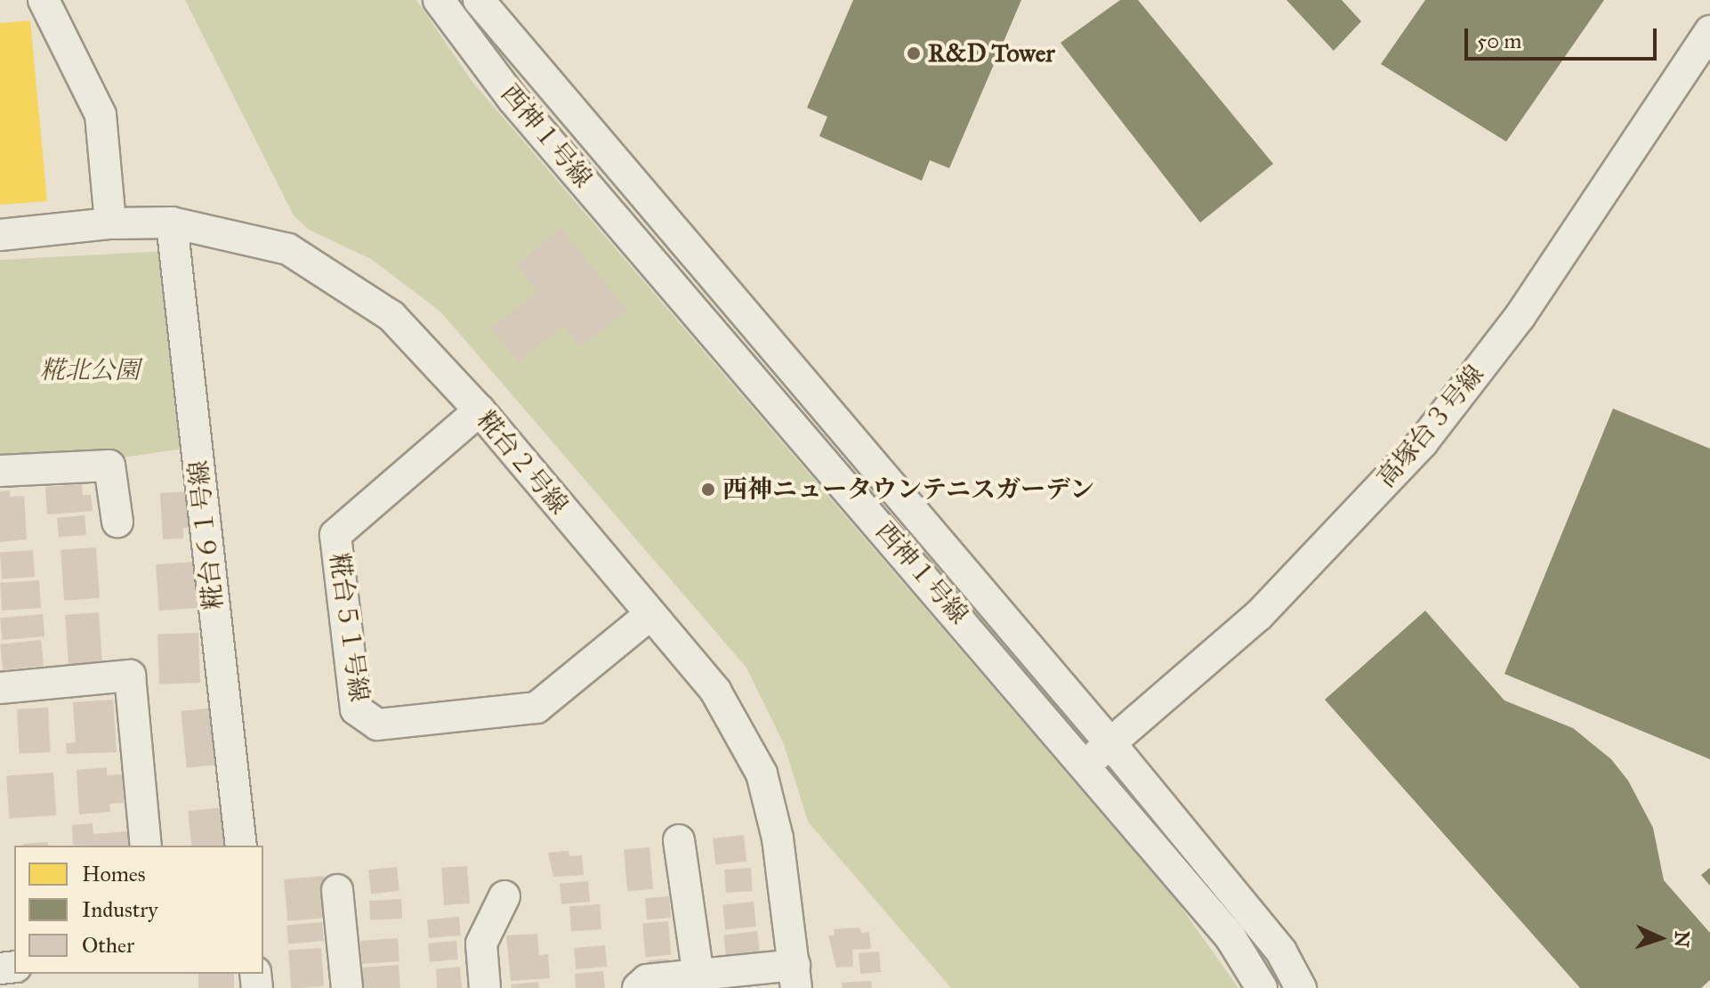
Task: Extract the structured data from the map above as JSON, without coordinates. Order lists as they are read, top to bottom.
{
  "streets": {
    "street": [
      "西神１号線",
      "高塚台３号線",
      "糀台２号線",
      "糀台６１号線",
      "糀台５１号線"
    ]
  },
  "crossings": [
    ["西神１号線", "高塚台３号線"],
    ["糀台２号線", "糀台６１号線"],
    ["糀台２号線", "糀台５１号線"]
  ],
  "parks": ["糀北公園"],
  "places": ["R&D Tower", "西神ニュータウンテニスガーデン"],
  "legend": ["Homes", "Industry", "Other"],
  "scale_bar": "50 m",
  "north": "right"
}
